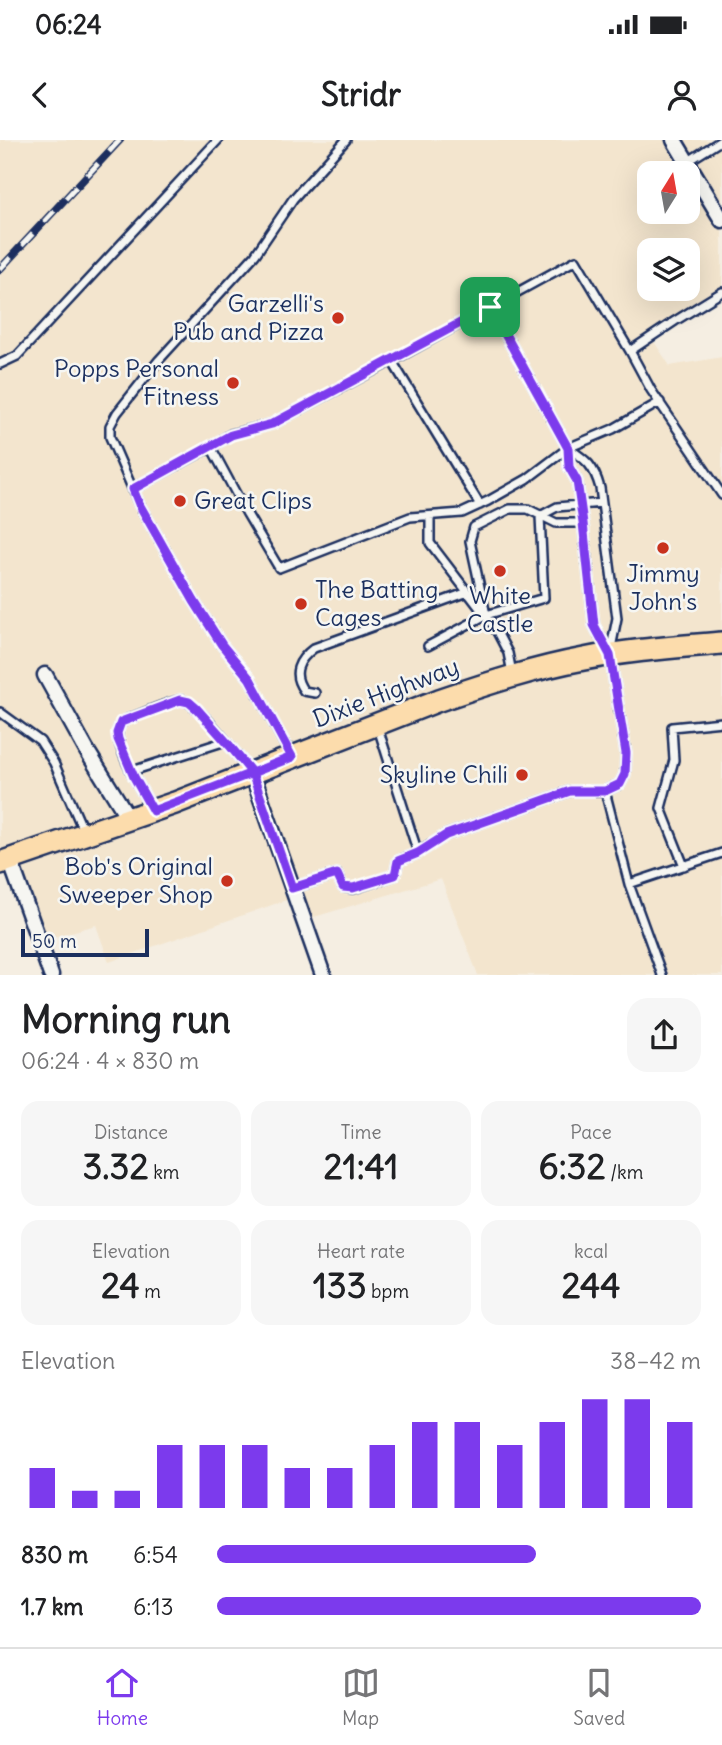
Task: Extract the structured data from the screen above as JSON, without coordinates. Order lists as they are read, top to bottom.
{
  "streets": {
    "main road": ["Dixie Highway"]
  },
  "places": [
    "Garzelli's Pub and Pizza",
    "Popps Personal Fitness",
    "Great Clips",
    "Jimmy John's",
    "White Castle",
    "The Batting Cages",
    "Skyline Chili",
    "Bob's Original Sweeper Shop"
  ],
  "scale_bar": "50 m",
  "north": "top",
  "page": {
    "status": "06:24",
    "header": "Stridr",
    "scale": "50 m",
    "heading": ["Morning run", "06:24 · 4 × 830 m"],
    "stats": [
      ["Distance", "3.32 km"],
      ["Time", "21:41"],
      ["Pace", "6:32 /km"],
      ["Elevation", "24 m"],
      ["Heart rate", "133 bpm"],
      ["kcal", "244"]
    ],
    "chart": ["Elevation", "38–42 m"],
    "list": [
      {
        "name": "830 m",
        "note": "6:54"
      },
      {
        "name": "1.7 km",
        "note": "6:13"
      }
    ],
    "tabs": ["Home", "Map", "Saved"]
  }
}
